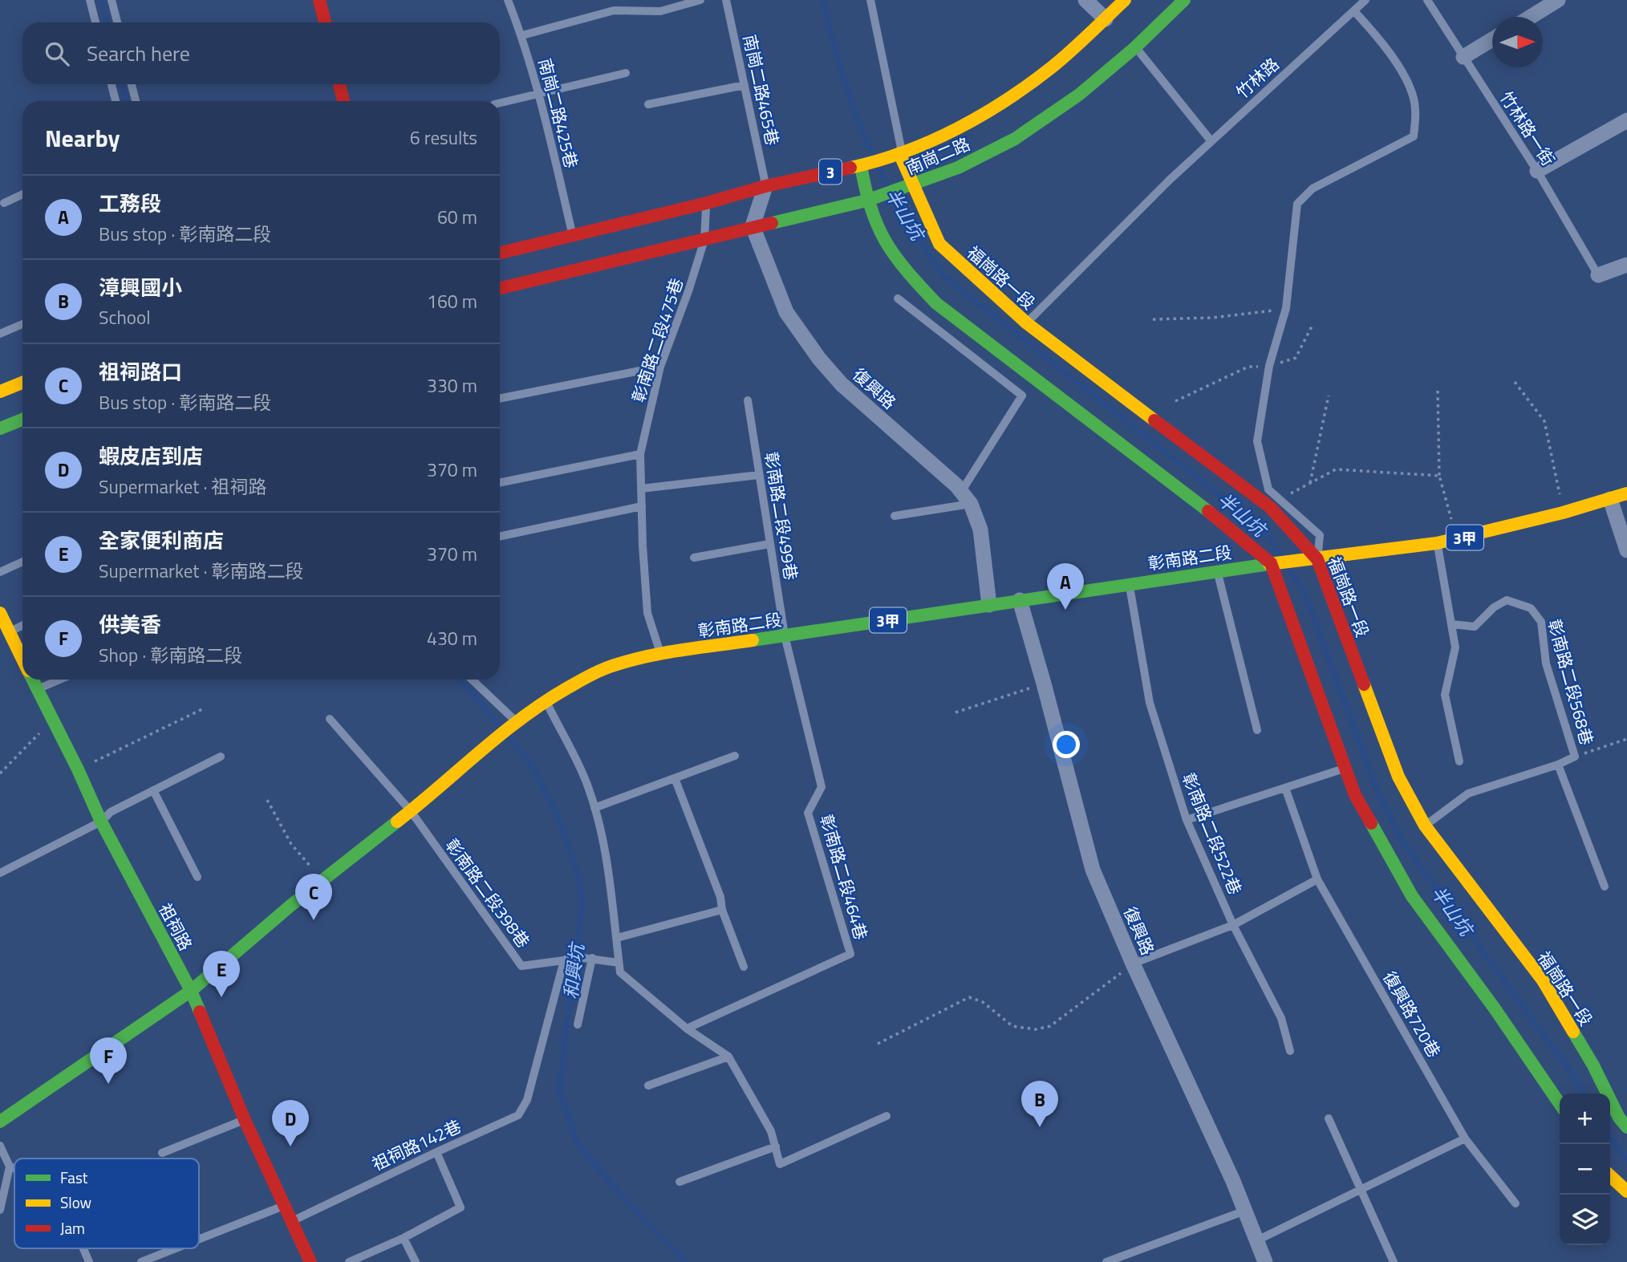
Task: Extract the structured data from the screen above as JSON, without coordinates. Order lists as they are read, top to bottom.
{
  "streets": {
    "main road": [
      "南崗二路",
      "3",
      "福崗路一段",
      "3甲",
      "彰南路二段",
      "祖祠路"
    ],
    "street": ["復興路"],
    "lane": [
      "竹林路",
      "南崗二路465巷",
      "南崗二路425巷",
      "竹林路一街",
      "彰南路二段475巷",
      "彰南路二段499巷",
      "彰南路二段568巷",
      "彰南路二段522巷",
      "彰南路二段464巷",
      "彰南路二段398巷",
      "復興路720巷",
      "祖祠路142巷"
    ]
  },
  "crossings": [
    ["竹林路", "福崗路一段"],
    ["南崗二路465巷", "南崗二路"],
    ["南崗二路425巷", "南崗二路"],
    ["南崗二路", "福崗路一段"],
    ["南崗二路", "彰南路二段475巷"],
    ["南崗二路", "復興路"],
    ["福崗路一段", "彰南路二段"],
    ["福崗路一段", "彰南路二段568巷"],
    ["彰南路二段475巷", "彰南路二段"],
    ["復興路", "彰南路二段"],
    ["彰南路二段499巷", "彰南路二段"],
    ["彰南路二段499巷", "彰南路二段464巷"],
    ["彰南路二段", "彰南路二段522巷"],
    ["彰南路二段", "彰南路二段464巷"],
    ["彰南路二段", "彰南路二段398巷"],
    ["彰南路二段", "祖祠路"],
    ["彰南路二段398巷", "祖祠路142巷"],
    ["祖祠路", "祖祠路142巷"]
  ],
  "water": ["半山坑", "和興坑"],
  "legend": ["Fast", "Slow", "Jam"],
  "north": "right",
  "page": {
    "search": "Search here",
    "heading": ["Nearby", "6 results"],
    "list": [
      {
        "mark": "A",
        "name": "工務段",
        "note": "Bus stop · 彰南路二段",
        "value": "60 m"
      },
      {
        "mark": "B",
        "name": "漳興國小",
        "note": "School",
        "value": "160 m"
      },
      {
        "mark": "C",
        "name": "祖祠路口",
        "note": "Bus stop · 彰南路二段",
        "value": "330 m"
      },
      {
        "mark": "D",
        "name": "蝦皮店到店",
        "note": "Supermarket · 祖祠路",
        "value": "370 m"
      },
      {
        "mark": "E",
        "name": "全家便利商店",
        "note": "Supermarket · 彰南路二段",
        "value": "370 m"
      },
      {
        "mark": "F",
        "name": "供美香",
        "note": "Shop · 彰南路二段",
        "value": "430 m"
      }
    ],
    "pins": [
      "A",
      "C",
      "E",
      "F",
      "B",
      "D"
    ],
    "map_buttons": ["+", "−"]
  }
}
